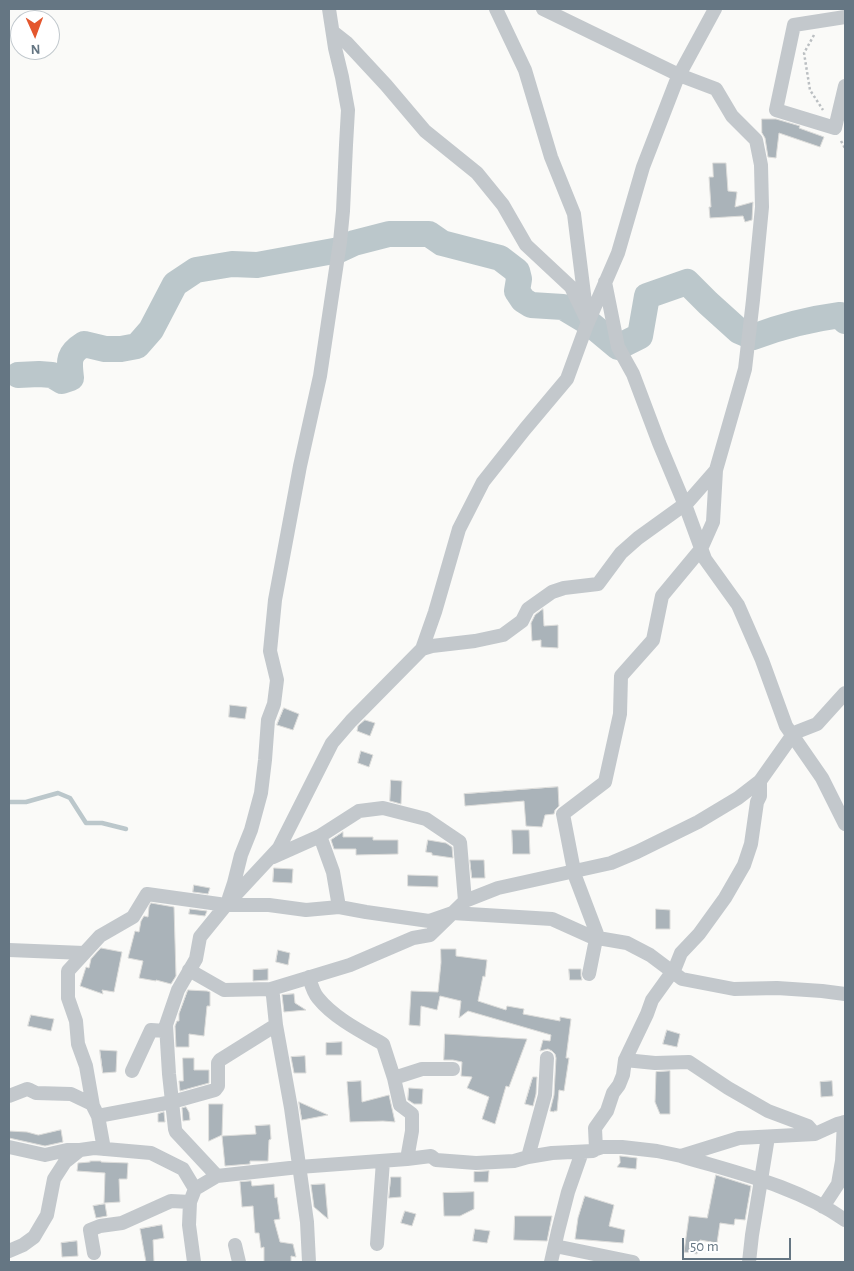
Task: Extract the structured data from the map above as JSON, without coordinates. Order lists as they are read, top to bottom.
{
  "scale_bar": "50 m",
  "north": "bottom"
}
